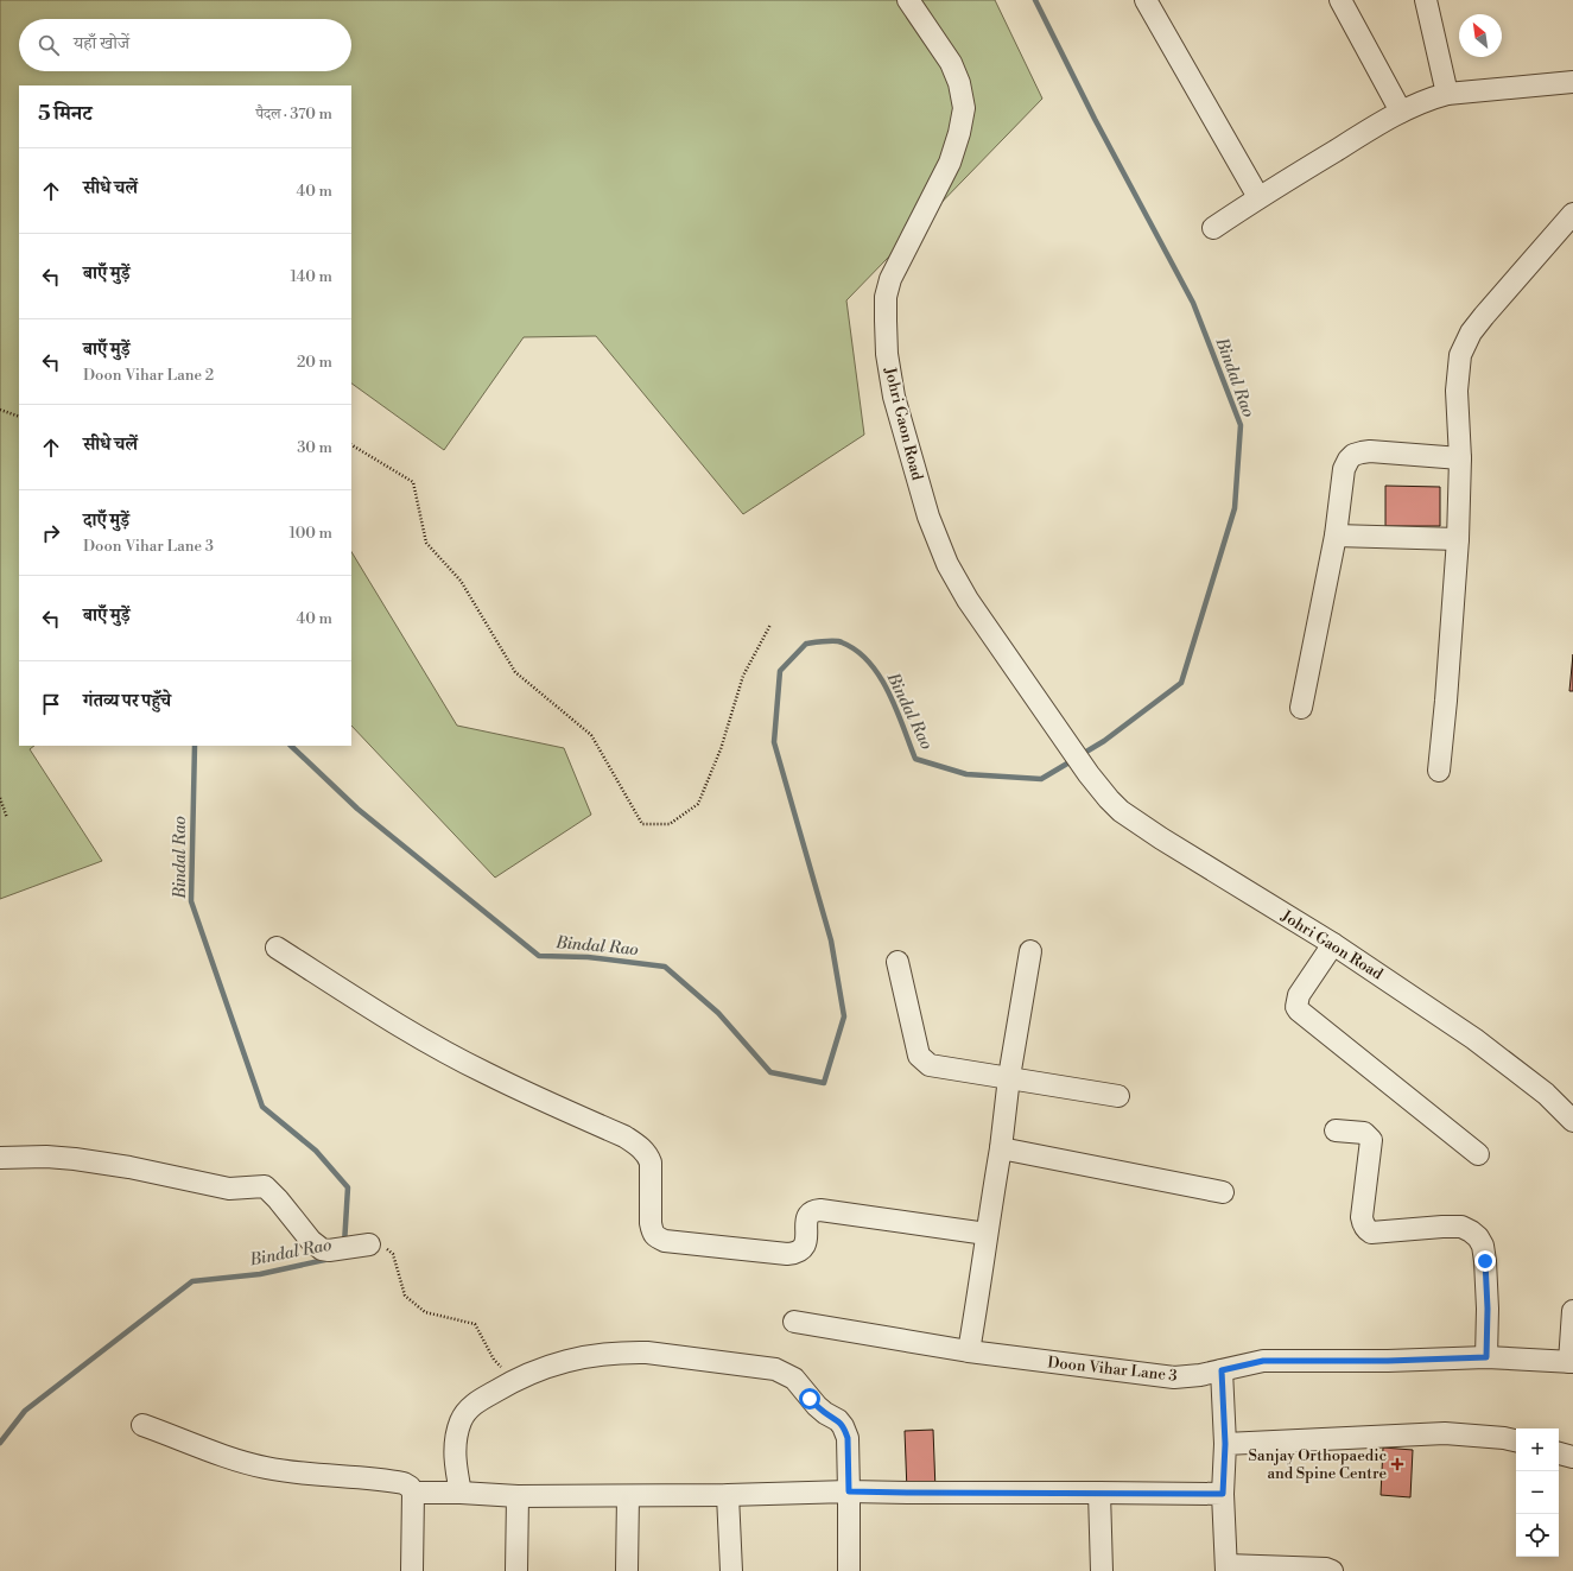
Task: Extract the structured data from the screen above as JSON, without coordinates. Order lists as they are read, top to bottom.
{
  "streets": {
    "street": ["Johri Gaon Road", "Doon Vihar Lane 3"]
  },
  "water": ["Bindal Rao"],
  "places": {
    "health": ["Sanjay Orthopaedic and Spine Centre"]
  },
  "north": "top left",
  "page": {
    "search": "यहाँ खोजें",
    "heading": ["5 मिनट", "पैदल · 370 m"],
    "list": [
      ["सीधे चलें", "40 m"],
      ["बाएँ मुड़ें", "140 m"],
      ["बाएँ मुड़ें", "Doon Vihar Lane 2", "20 m"],
      ["सीधे चलें", "30 m"],
      ["दाएँ मुड़ें", "Doon Vihar Lane 3", "100 m"],
      ["बाएँ मुड़ें", "40 m"],
      "गंतव्य पर पहुँचे"
    ],
    "map_buttons": ["+", "−"]
  }
}
